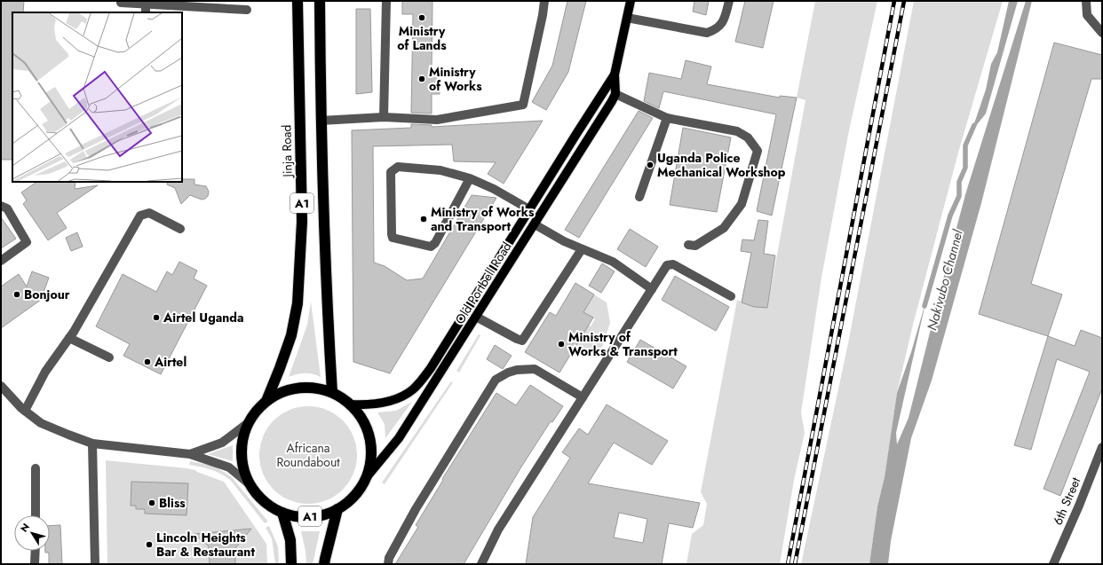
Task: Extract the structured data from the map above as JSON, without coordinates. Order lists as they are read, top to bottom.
{
  "streets": {
    "highway": ["Jinja Road", "A1"],
    "main road": ["Old Portbell Road"],
    "street": ["6th Street"]
  },
  "crossings": [
    ["Jinja Road", "A1"],
    ["A1", "Old Portbell Road"]
  ],
  "water": ["Nakivubo Channel"],
  "parks": ["Africana Roundabout"],
  "places": [
    "Ministry of Lands",
    "Ministry of Works",
    "Uganda Police Mechanical Workshop",
    "Ministry of Works and Transport",
    "Bonjour",
    "Airtel Uganda",
    "Ministry of Works & Transport",
    "Airtel",
    "Bliss",
    "Lincoln Heights Bar & Restaurant"
  ],
  "north": "top left"
}
